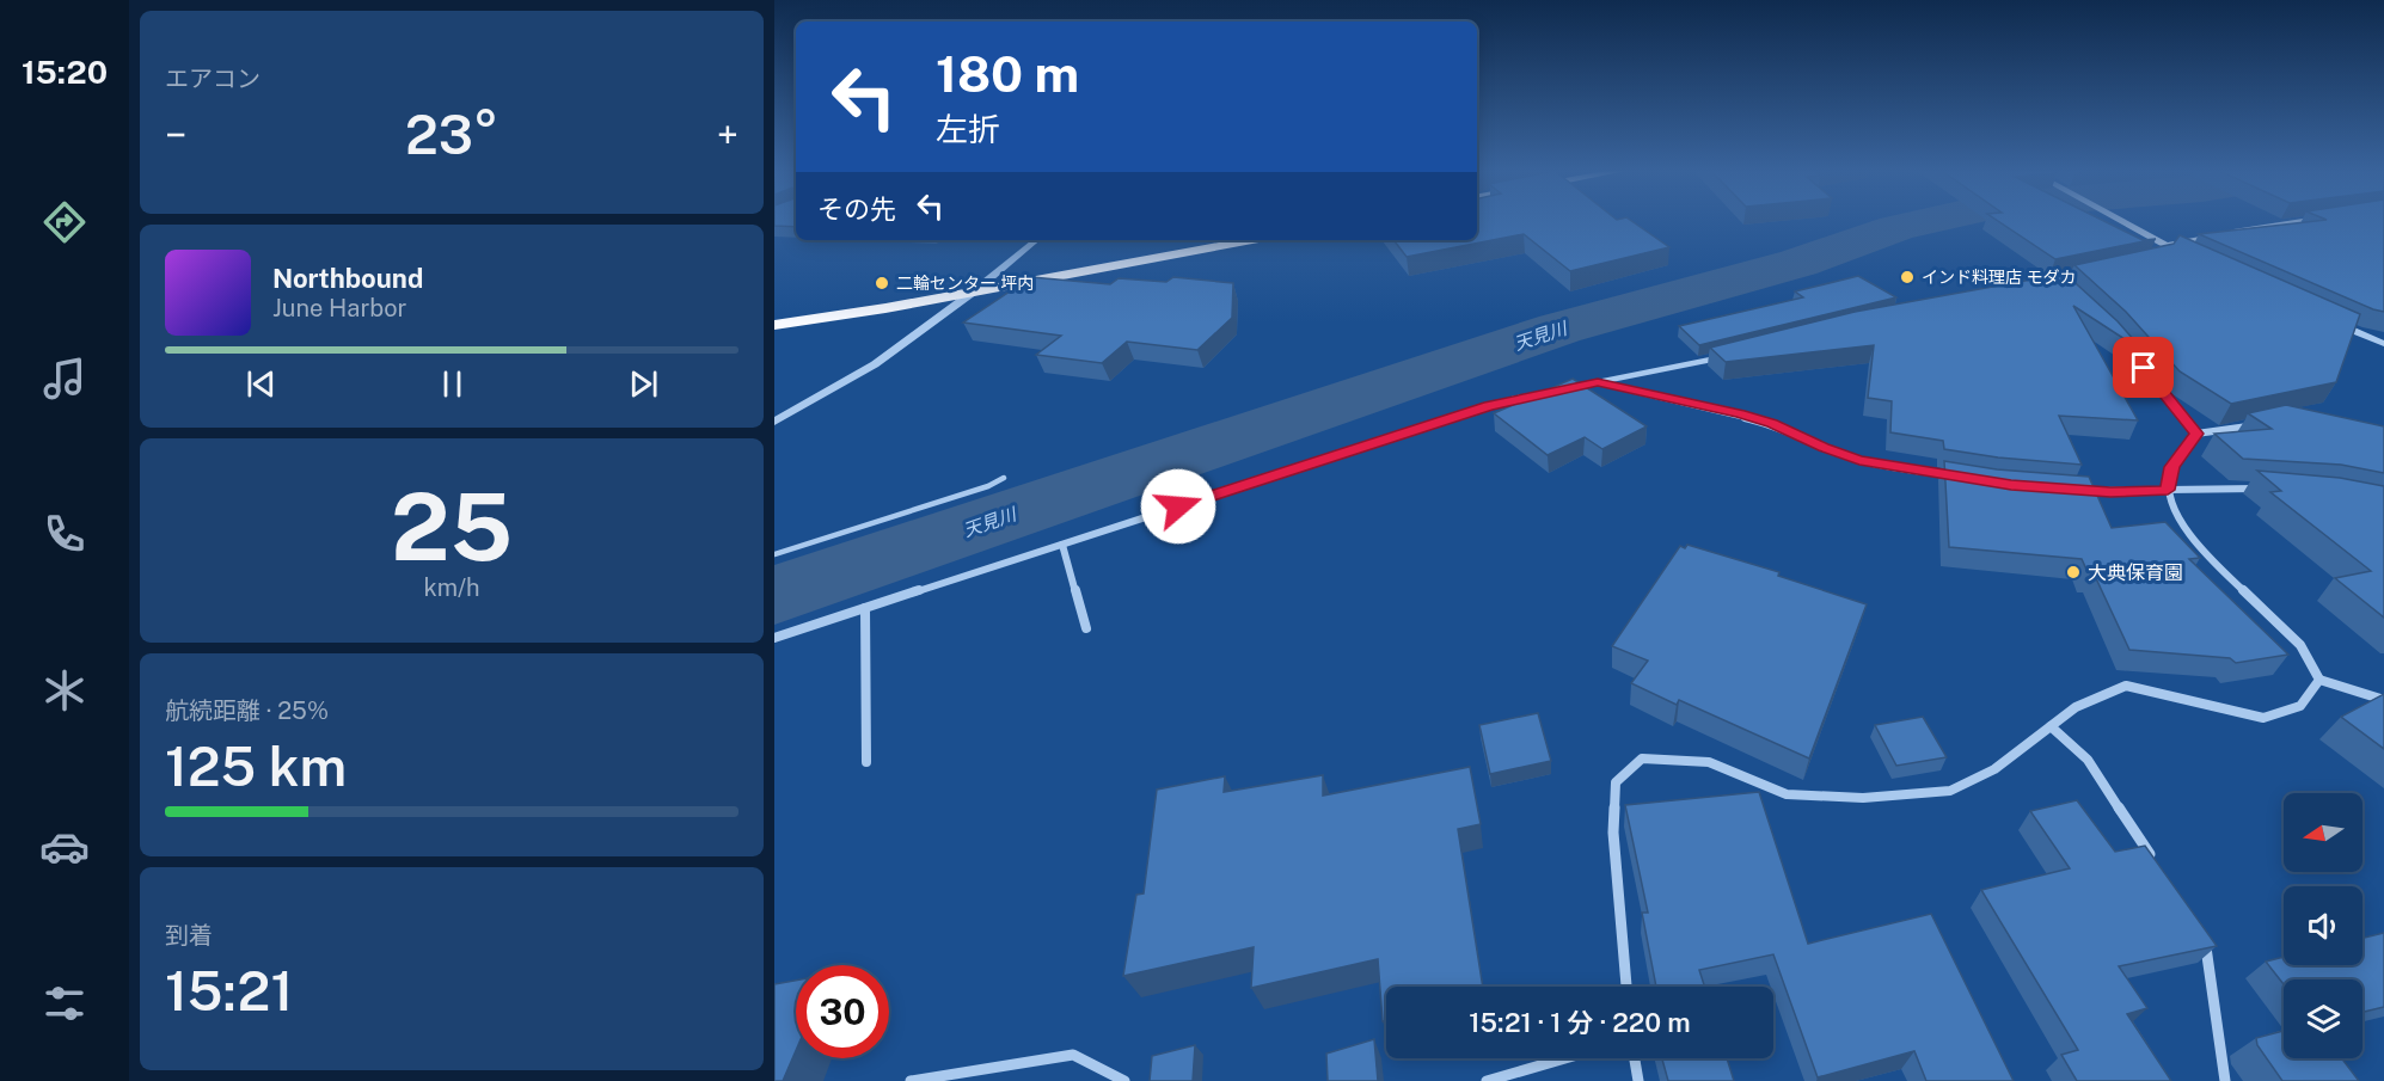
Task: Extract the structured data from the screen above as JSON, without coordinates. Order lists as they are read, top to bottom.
{
  "water": ["天見川"],
  "places": ["インド料理店 モダカ", "二輪センター 坪内", "大典保育園"],
  "north": "left",
  "page": {
    "tabs": "15:20",
    "tile": [
      "エアコン",
      ["25", "km/h"],
      ["航続距離 · 25%", "125 km"],
      ["到着", "15:21"]
    ],
    "turn": ["180 m", "左折"],
    "heat": ["−", "23°", "+"],
    "then": "その先",
    "song": ["Northbound", "June Harbor"],
    "limit": "30",
    "trip": "15:21 · 1 分 · 220 m"
  }
}
